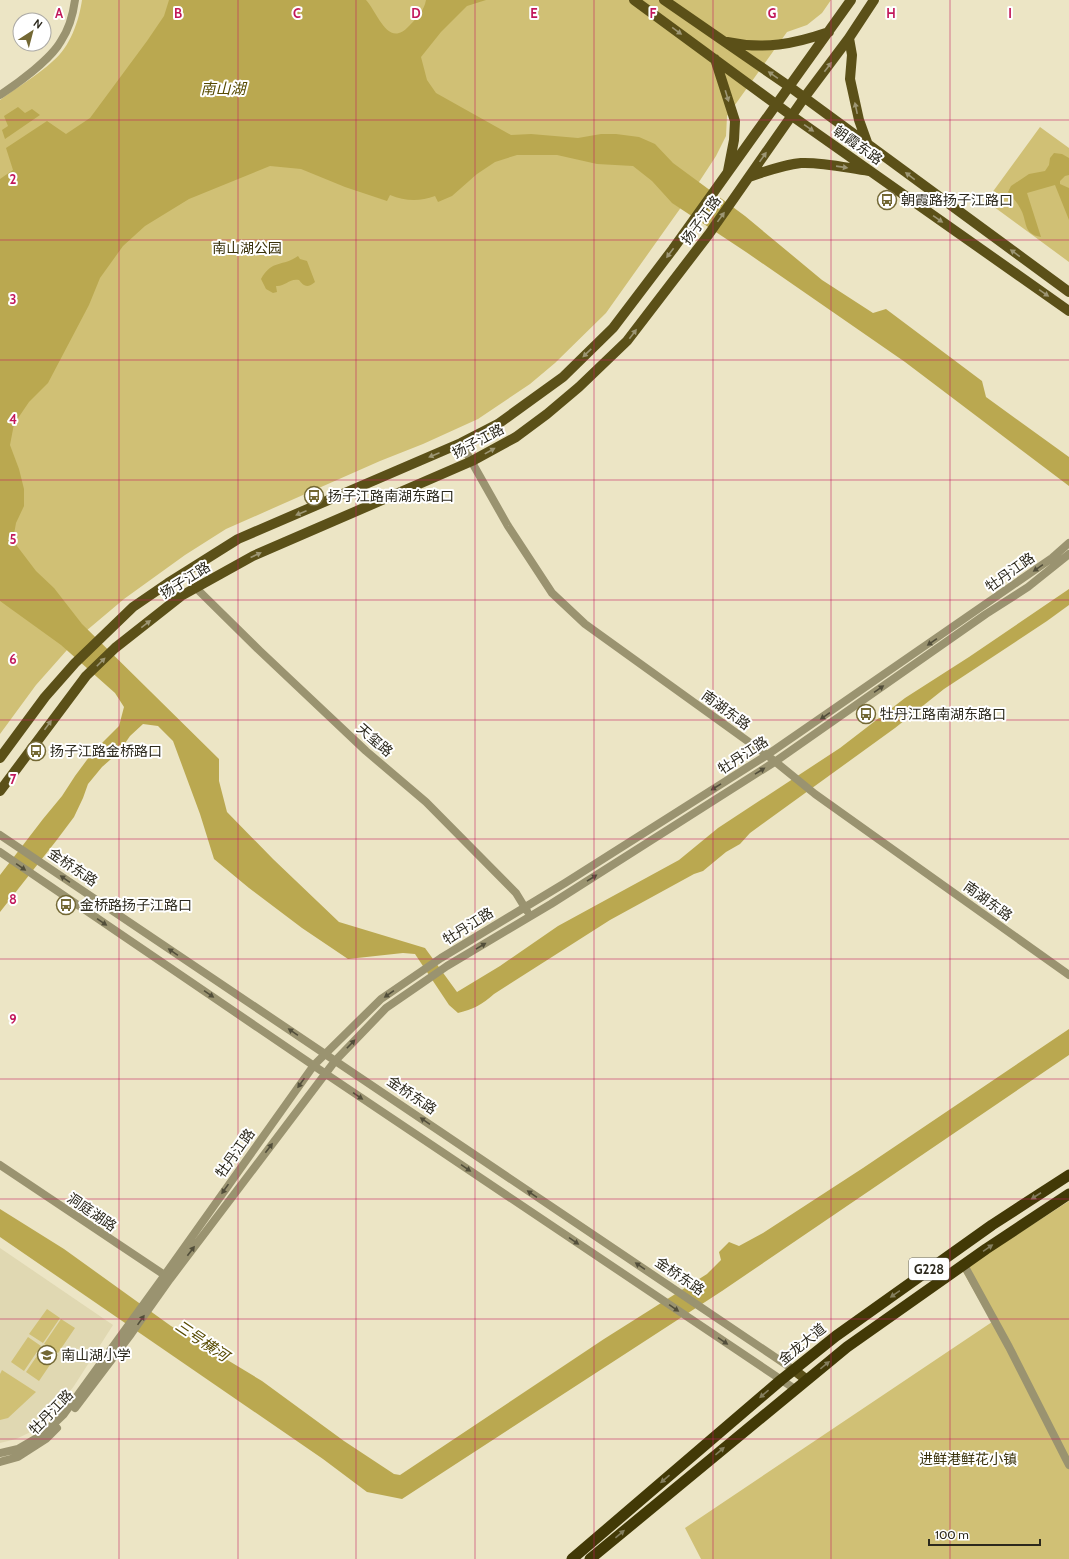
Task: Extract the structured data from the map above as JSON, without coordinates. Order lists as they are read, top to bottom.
{
  "streets": {
    "highway": ["G228", "金龙大道"],
    "main road": ["朝霞东路", "扬子江路", "金桥东路"],
    "street": [
      "牡丹江路",
      "南湖东路",
      "天玺路",
      "洞庭湖路"
    ]
  },
  "crossings": [
    ["朝霞东路", "扬子江路"],
    ["扬子江路", "南湖东路"],
    ["扬子江路", "天玺路"],
    ["牡丹江路", "南湖东路"],
    ["牡丹江路", "天玺路"],
    ["牡丹江路", "金桥东路"],
    ["牡丹江路", "洞庭湖路"],
    ["金桥东路", "G228"],
    ["金桥东路", "金龙大道"]
  ],
  "water": ["南山湖", "三号横河"],
  "parks": ["南山湖公园", "进鲜港鲜花小镇"],
  "places": {
    "bus stop": [
      "朝霞路扬子江路口",
      "扬子江路南湖东路口",
      "牡丹江路南湖东路口",
      "扬子江路金桥路口",
      "金桥路扬子江路口"
    ],
    "school or university": ["南山湖小学"]
  },
  "scale_bar": "100 m",
  "north": "top right",
  "grid": {
    "columns": [
      "A",
      "B",
      "C",
      "D",
      "E",
      "F",
      "G",
      "H",
      "I"
    ],
    "rows": [
      "2",
      "3",
      "4",
      "5",
      "6",
      "7",
      "8",
      "9"
    ]
  }
}
